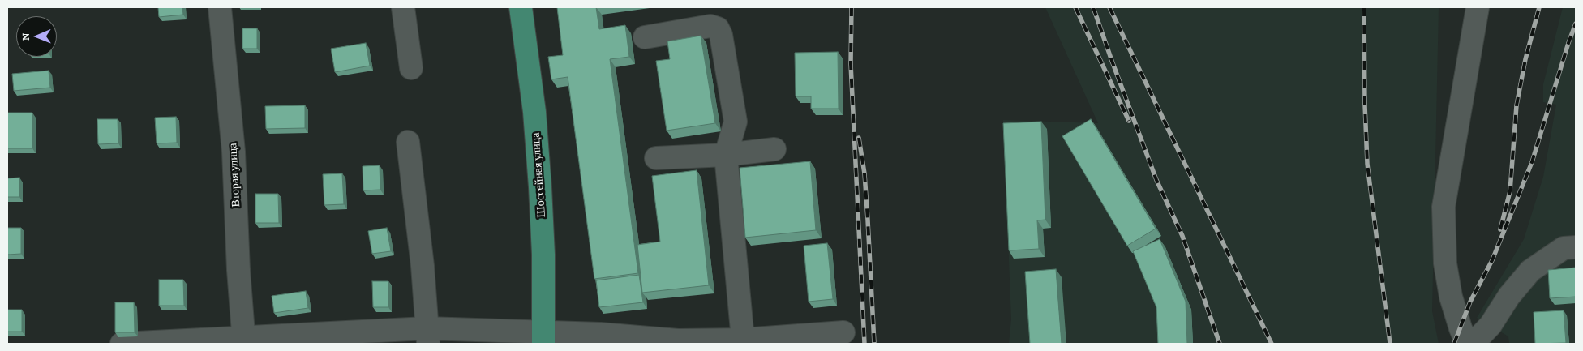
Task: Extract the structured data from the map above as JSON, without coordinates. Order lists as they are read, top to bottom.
{
  "streets": {
    "main road": ["Шоссейная улица"],
    "street": ["Вторая улица"]
  },
  "north": "left"
}
